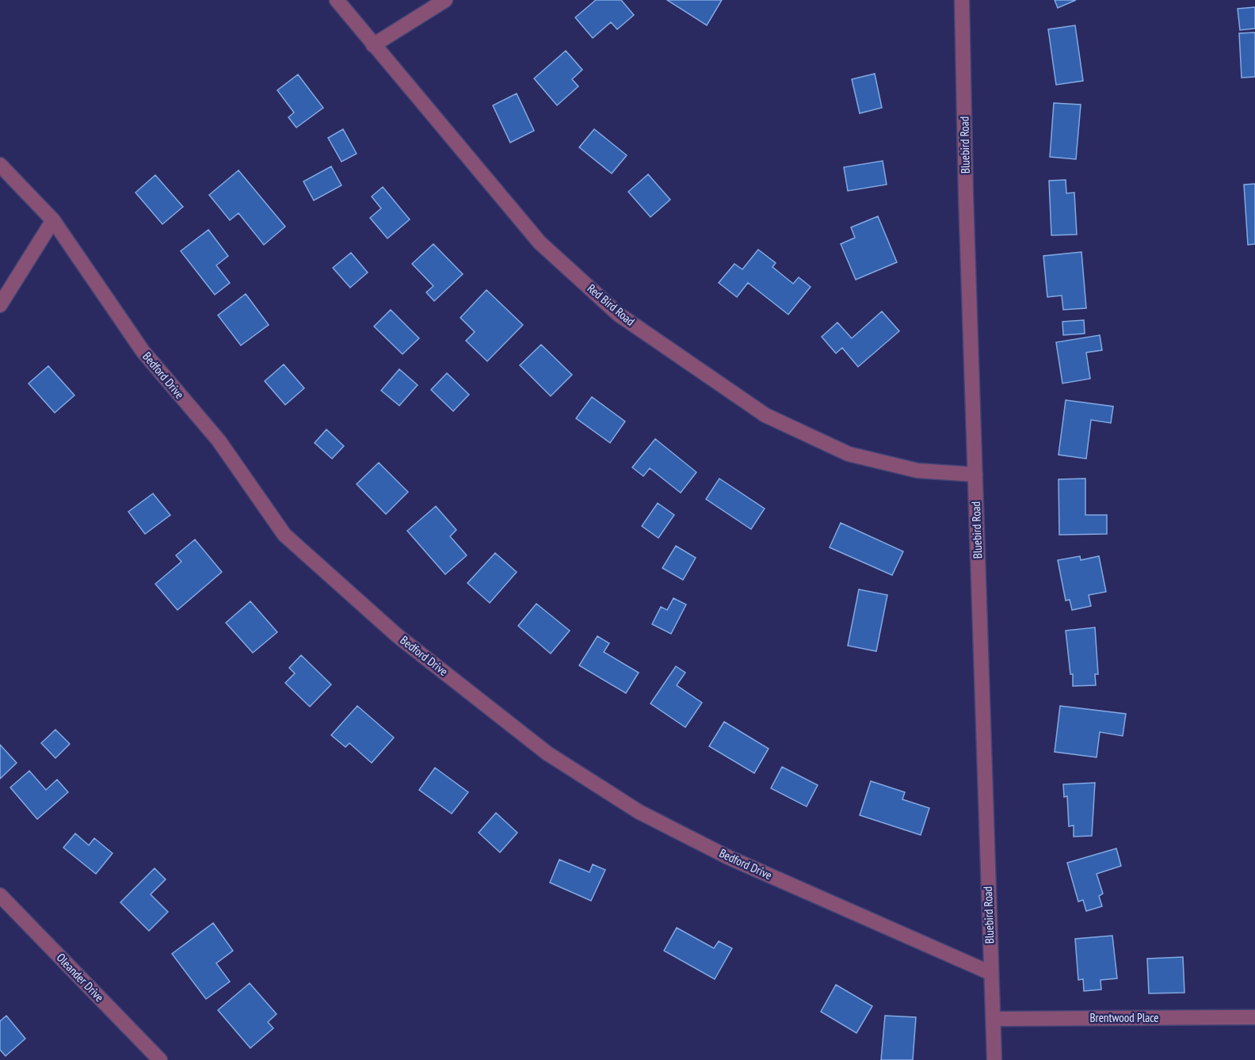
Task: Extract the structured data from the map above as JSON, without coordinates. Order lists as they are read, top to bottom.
{
  "streets": {
    "street": [
      "Bluebird Road",
      "Red Bird Road",
      "Bedford Drive",
      "Oleander Drive",
      "Brentwood Place"
    ]
  },
  "crossings": [
    ["Bluebird Road", "Red Bird Road"],
    ["Bluebird Road", "Bedford Drive"],
    ["Bluebird Road", "Brentwood Place"]
  ]
}
